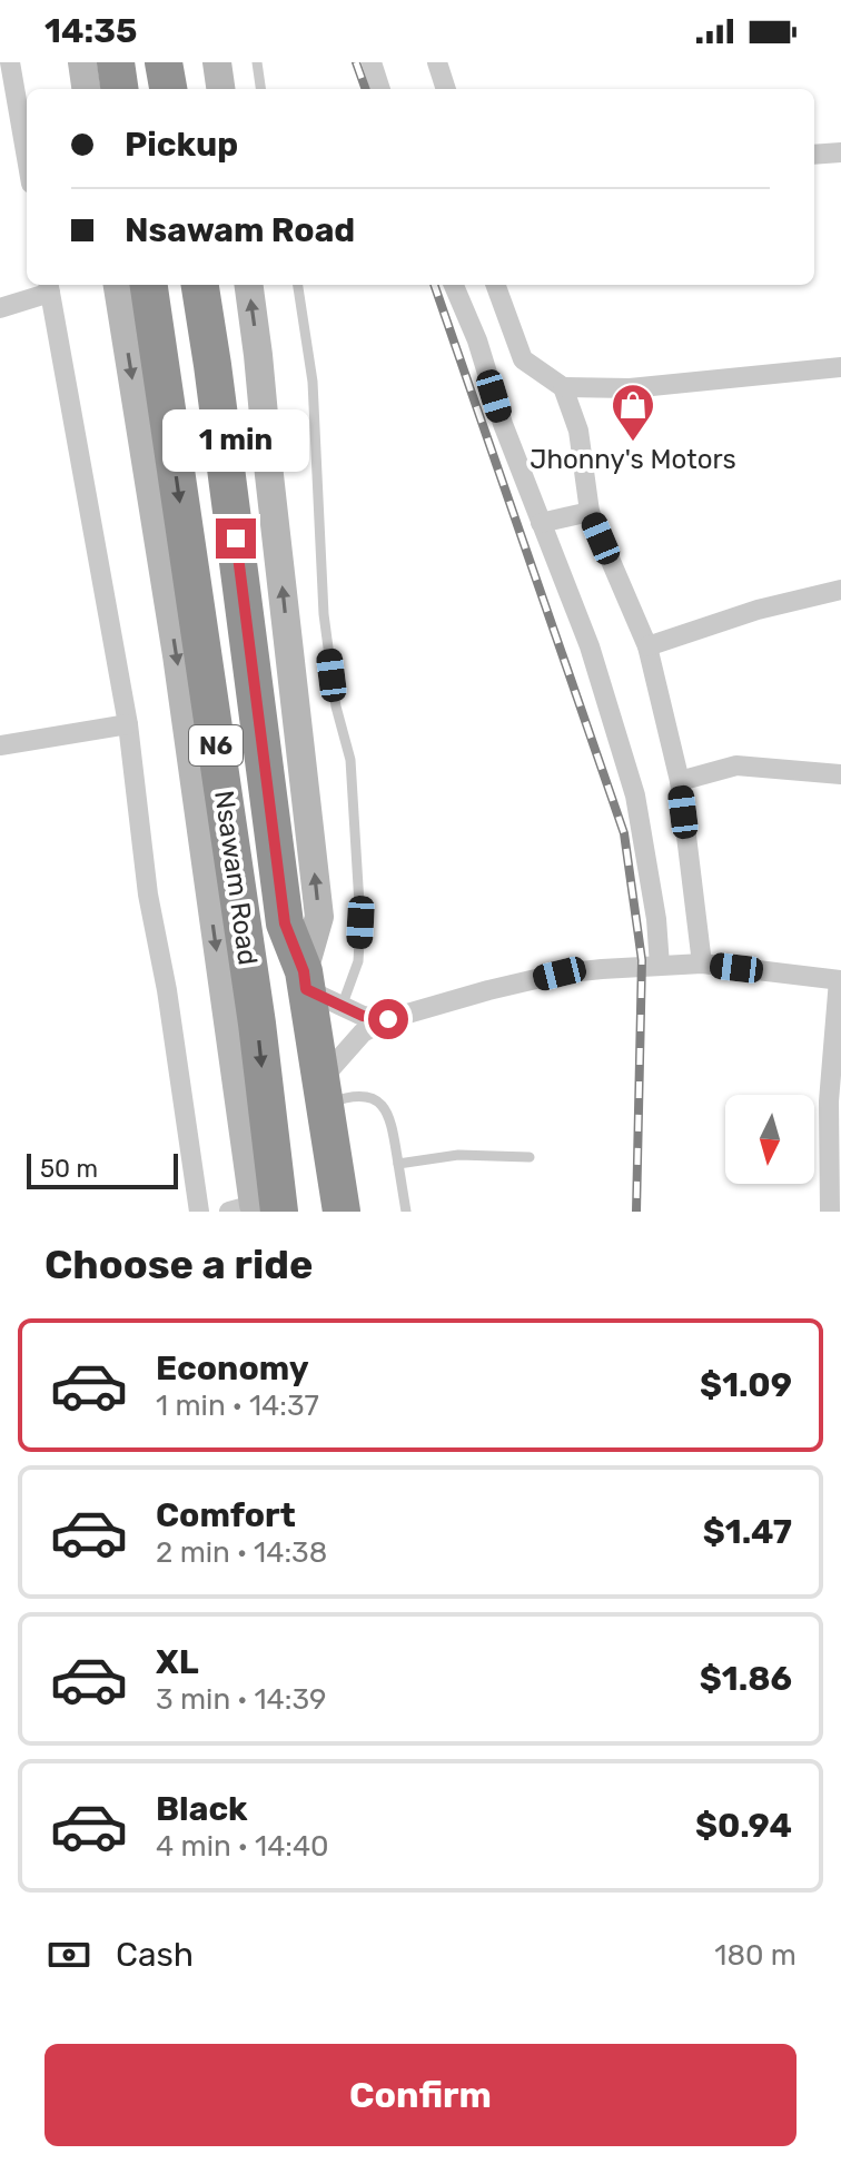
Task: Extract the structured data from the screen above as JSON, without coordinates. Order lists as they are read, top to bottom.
{
  "streets": {
    "highway": ["N6", "Nsawam Road"]
  },
  "places": {
    "shop": ["Jhonny's Motors"]
  },
  "scale_bar": "50 m",
  "north": "bottom",
  "page": {
    "status": "14:35",
    "banner": ["Pickup", "Nsawam Road"],
    "bubble": "1 min",
    "scale": "50 m",
    "heading": "Choose a ride",
    "list": [
      {
        "name": "Economy",
        "note": "1 min · 14:37",
        "value": "$1.09"
      },
      {
        "name": "Comfort",
        "note": "2 min · 14:38",
        "value": "$1.47"
      },
      {
        "name": "XL",
        "note": "3 min · 14:39",
        "value": "$1.86"
      },
      {
        "name": "Black",
        "note": "4 min · 14:40",
        "value": "$0.94"
      }
    ],
    "pay": ["Cash", "180 m"],
    "buttons": "Confirm"
  }
}
